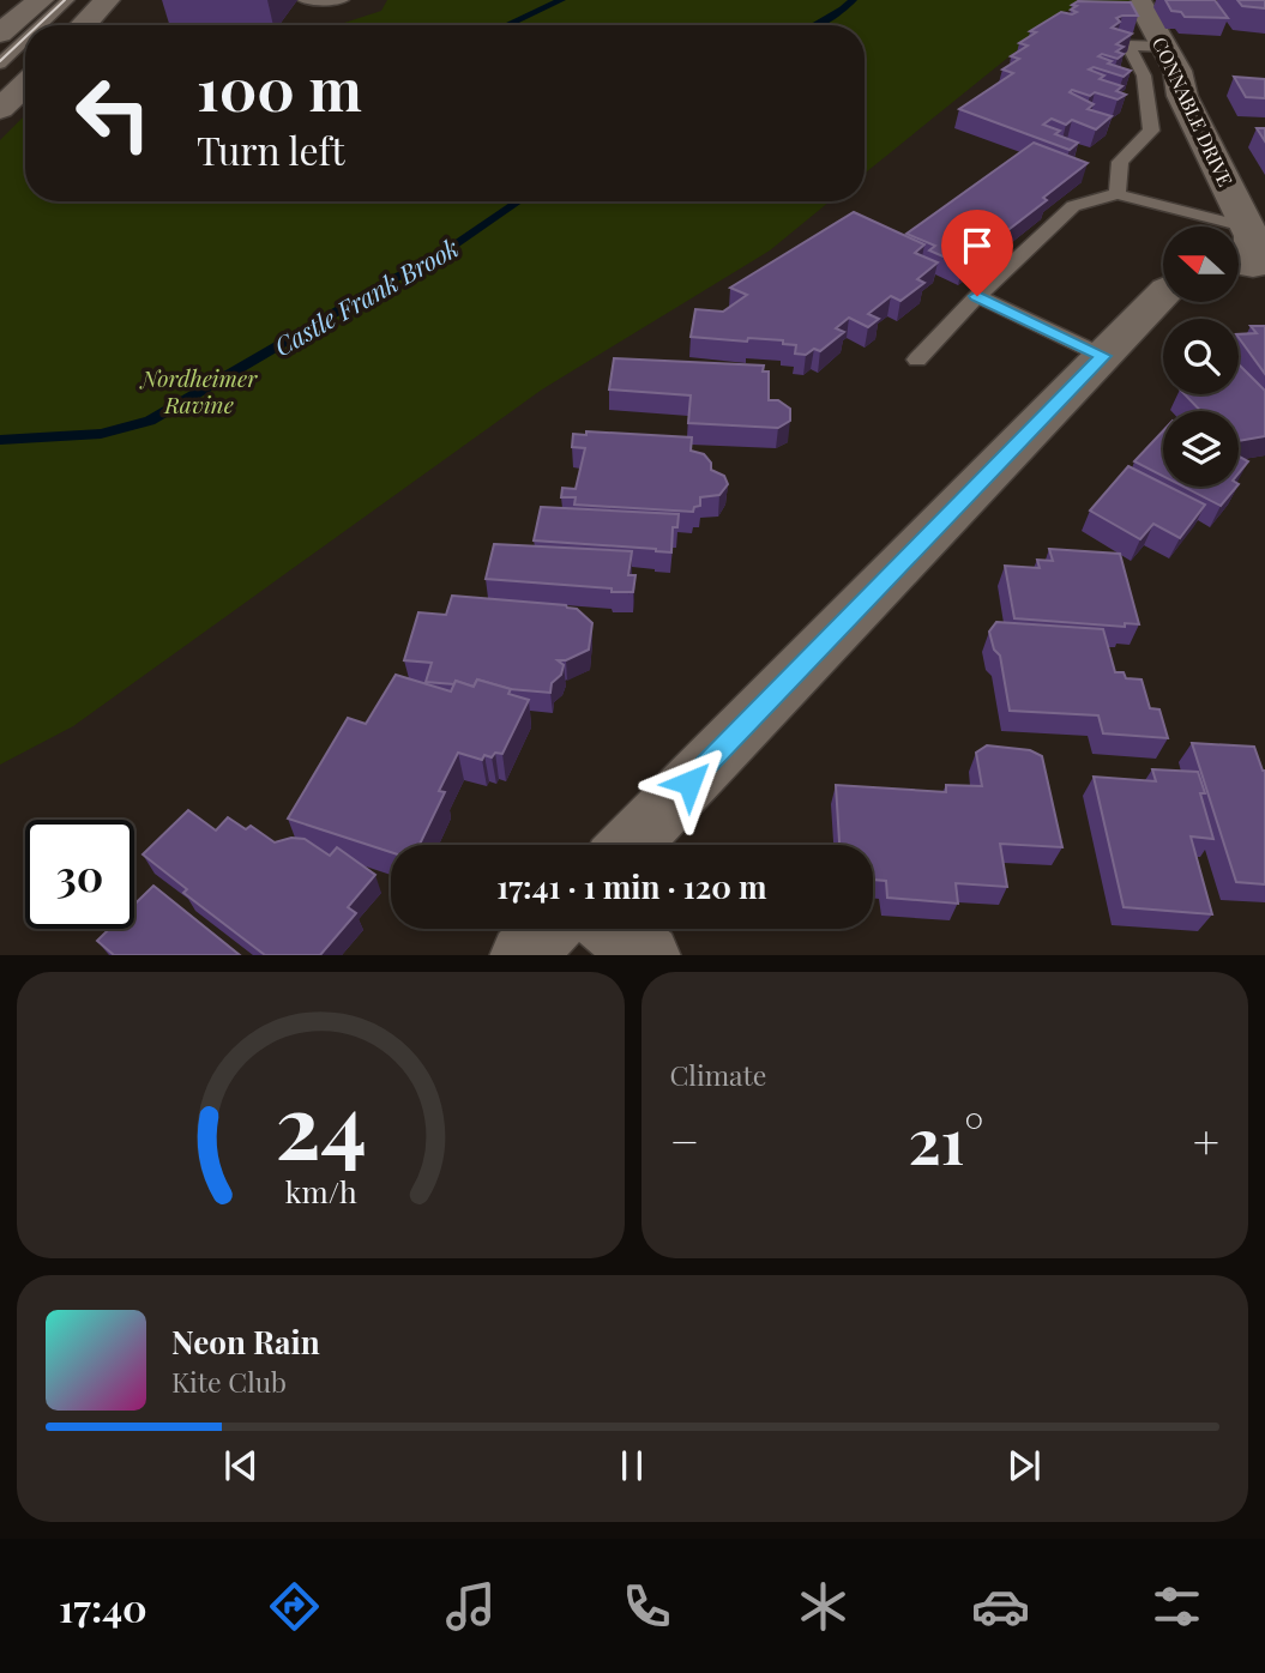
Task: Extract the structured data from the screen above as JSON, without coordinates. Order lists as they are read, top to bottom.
{
  "streets": {
    "street": ["CONNABLE DRIVE"]
  },
  "water": ["Castle Frank Brook"],
  "parks": ["Nordheimer Ravine"],
  "north": "left",
  "page": {
    "turn": ["100 m", "Turn left"],
    "limit": "30",
    "trip": "17:41 · 1 min · 120 m",
    "tile": "Climate",
    "heat": ["−", "21°", "+"],
    "song": ["Neon Rain", "Kite Club"],
    "tabs": "17:40",
    "gauge": ["24", "km/h"]
  }
}
